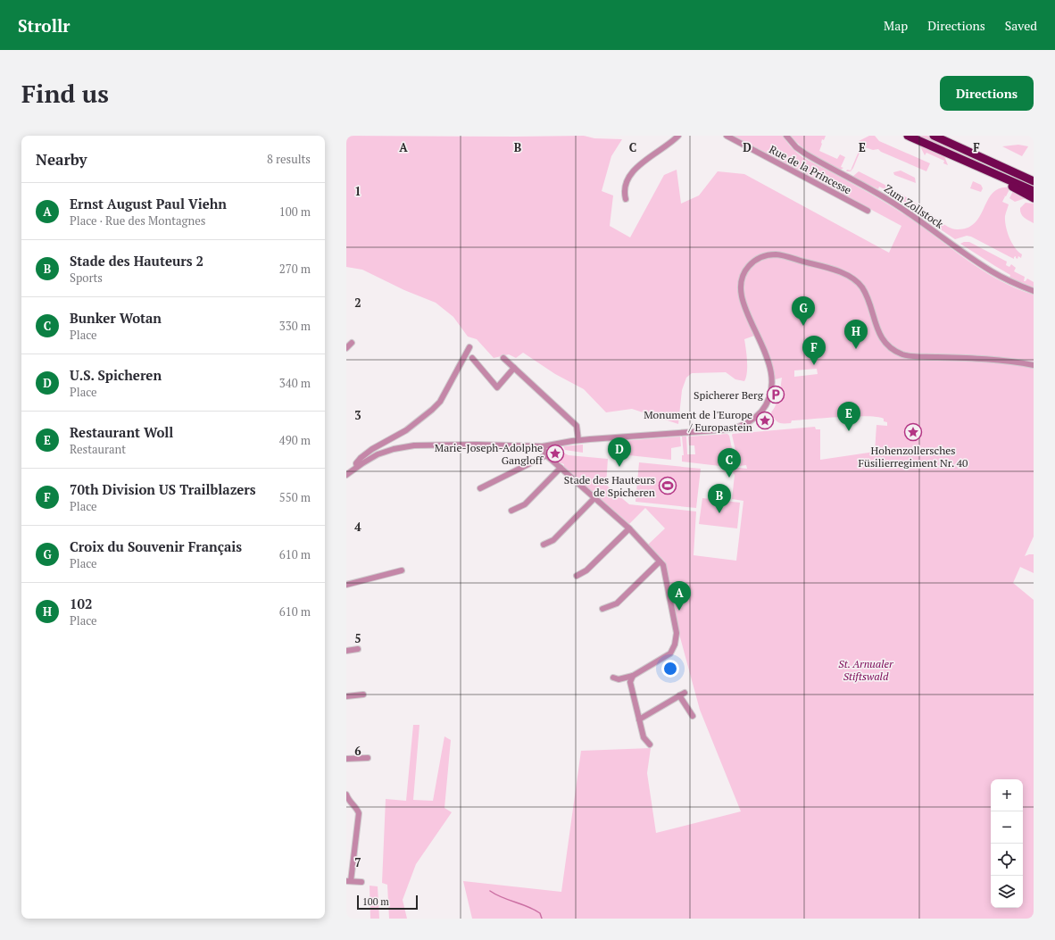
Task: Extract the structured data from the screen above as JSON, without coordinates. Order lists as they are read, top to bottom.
{
  "streets": {
    "street": ["Rue de la Princesse", "Zum Zollstock"]
  },
  "parks": ["St. Arnualer Stiftswald"],
  "places": {
    "parking": ["Spicherer Berg"],
    "place": ["Monument de l'Europe / Europastein", "Hohenzollersches Füsilierregiment Nr. 40", "Marie-Joseph-Adolphe Gangloff"],
    "sports": ["Stade des Hauteurs de Spicheren"]
  },
  "scale_bar": "100 m",
  "page": {
    "header": "Strollr",
    "nav": ["Map", "Directions", "Saved"],
    "buttons": "Directions",
    "title": "Find us",
    "heading": ["Nearby", "8 results"],
    "list": [
      {
        "mark": "A",
        "name": "Ernst August Paul Viehn",
        "note": "Place · Rue des Montagnes",
        "value": "100 m"
      },
      {
        "mark": "B",
        "name": "Stade des Hauteurs 2",
        "note": "Sports",
        "value": "270 m"
      },
      {
        "mark": "C",
        "name": "Bunker Wotan",
        "note": "Place",
        "value": "330 m"
      },
      {
        "mark": "D",
        "name": "U.S. Spicheren",
        "note": "Place",
        "value": "340 m"
      },
      {
        "mark": "E",
        "name": "Restaurant Woll",
        "note": "Restaurant",
        "value": "490 m"
      },
      {
        "mark": "F",
        "name": "70th Division US Trailblazers",
        "note": "Place",
        "value": "550 m"
      },
      {
        "mark": "G",
        "name": "Croix du Souvenir Français",
        "note": "Place",
        "value": "610 m"
      },
      {
        "mark": "H",
        "name": "102",
        "note": "Place",
        "value": "610 m"
      }
    ],
    "pins": [
      "G",
      "H",
      "F",
      "E",
      "D",
      "C",
      "B",
      "A"
    ],
    "map_buttons": ["+", "−"],
    "scale": "100 m"
  },
  "grid": {
    "columns": [
      "A",
      "B",
      "C",
      "D",
      "E",
      "F"
    ],
    "rows": [
      "1",
      "2",
      "3",
      "4",
      "5",
      "6",
      "7"
    ]
  }
}
